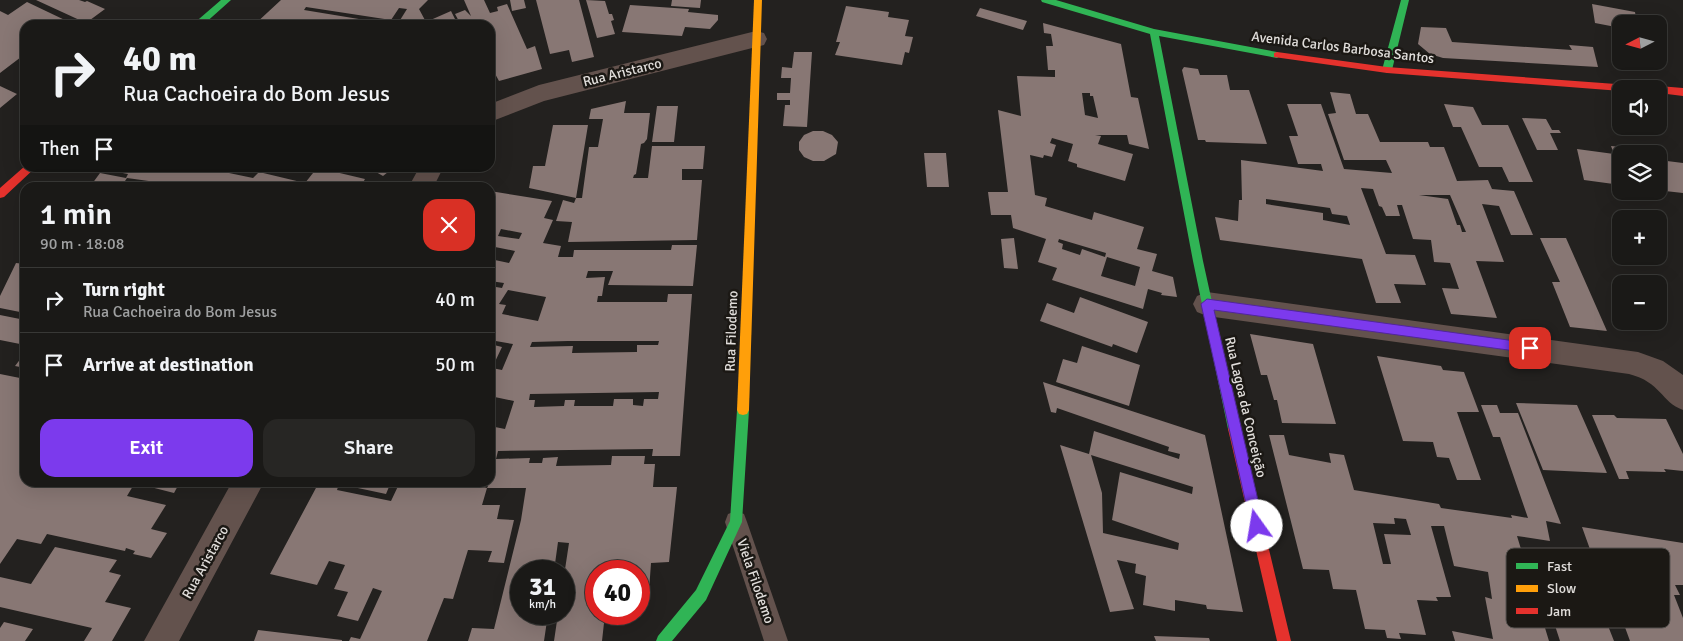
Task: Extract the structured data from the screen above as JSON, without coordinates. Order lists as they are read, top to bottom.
{
  "streets": {
    "street": [
      "Avenida Carlos Barbosa Santos",
      "Rua Aristarco",
      "Rua Filodemo",
      "Rua Lagoa da Conceição"
    ],
    "lane": ["Viela Filodemo"]
  },
  "crossings": [
    ["Avenida Carlos Barbosa Santos", "Rua Lagoa da Conceição"],
    ["Rua Aristarco", "Rua Filodemo"],
    ["Rua Filodemo", "Viela Filodemo"]
  ],
  "legend": ["Fast", "Slow", "Jam"],
  "north": "left",
  "page": {
    "map_buttons": ["+", "−"],
    "turn": ["40 m", "Rua Cachoeira do Bom Jesus"],
    "then": "Then",
    "heading": ["1 min", "90 m · 18:08"],
    "list": [
      {
        "name": "Turn right",
        "note": "Rua Cachoeira do Bom Jesus",
        "value": "40 m"
      },
      {
        "name": "Arrive at destination",
        "value": "50 m"
      }
    ],
    "buttons": ["Exit", "Share"],
    "speed": "31 km/h",
    "limit": "40"
  }
}
